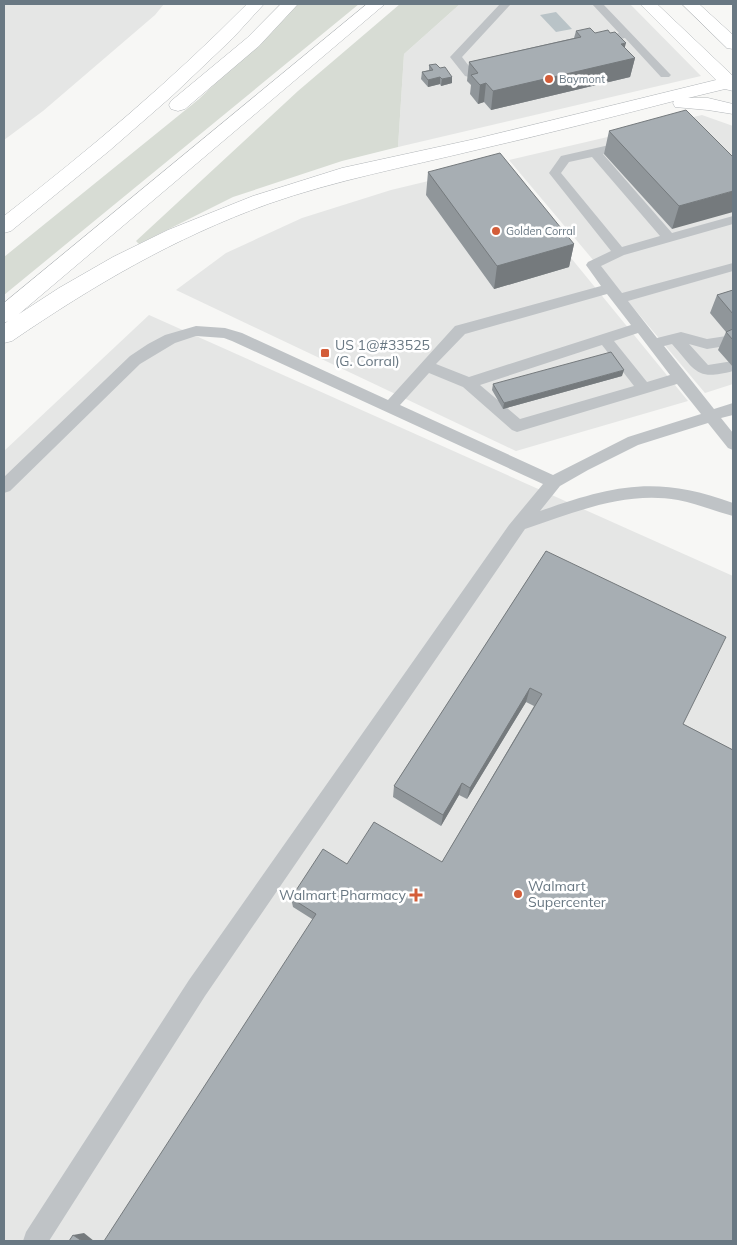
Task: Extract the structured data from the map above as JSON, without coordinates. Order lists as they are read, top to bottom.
{
  "places": {
    "other": ["Baymont", "Golden Corral", "Walmart Supercenter"],
    "transit": ["US 1@#33525 (G. Corral)"],
    "health": ["Walmart Pharmacy"]
  }
}
